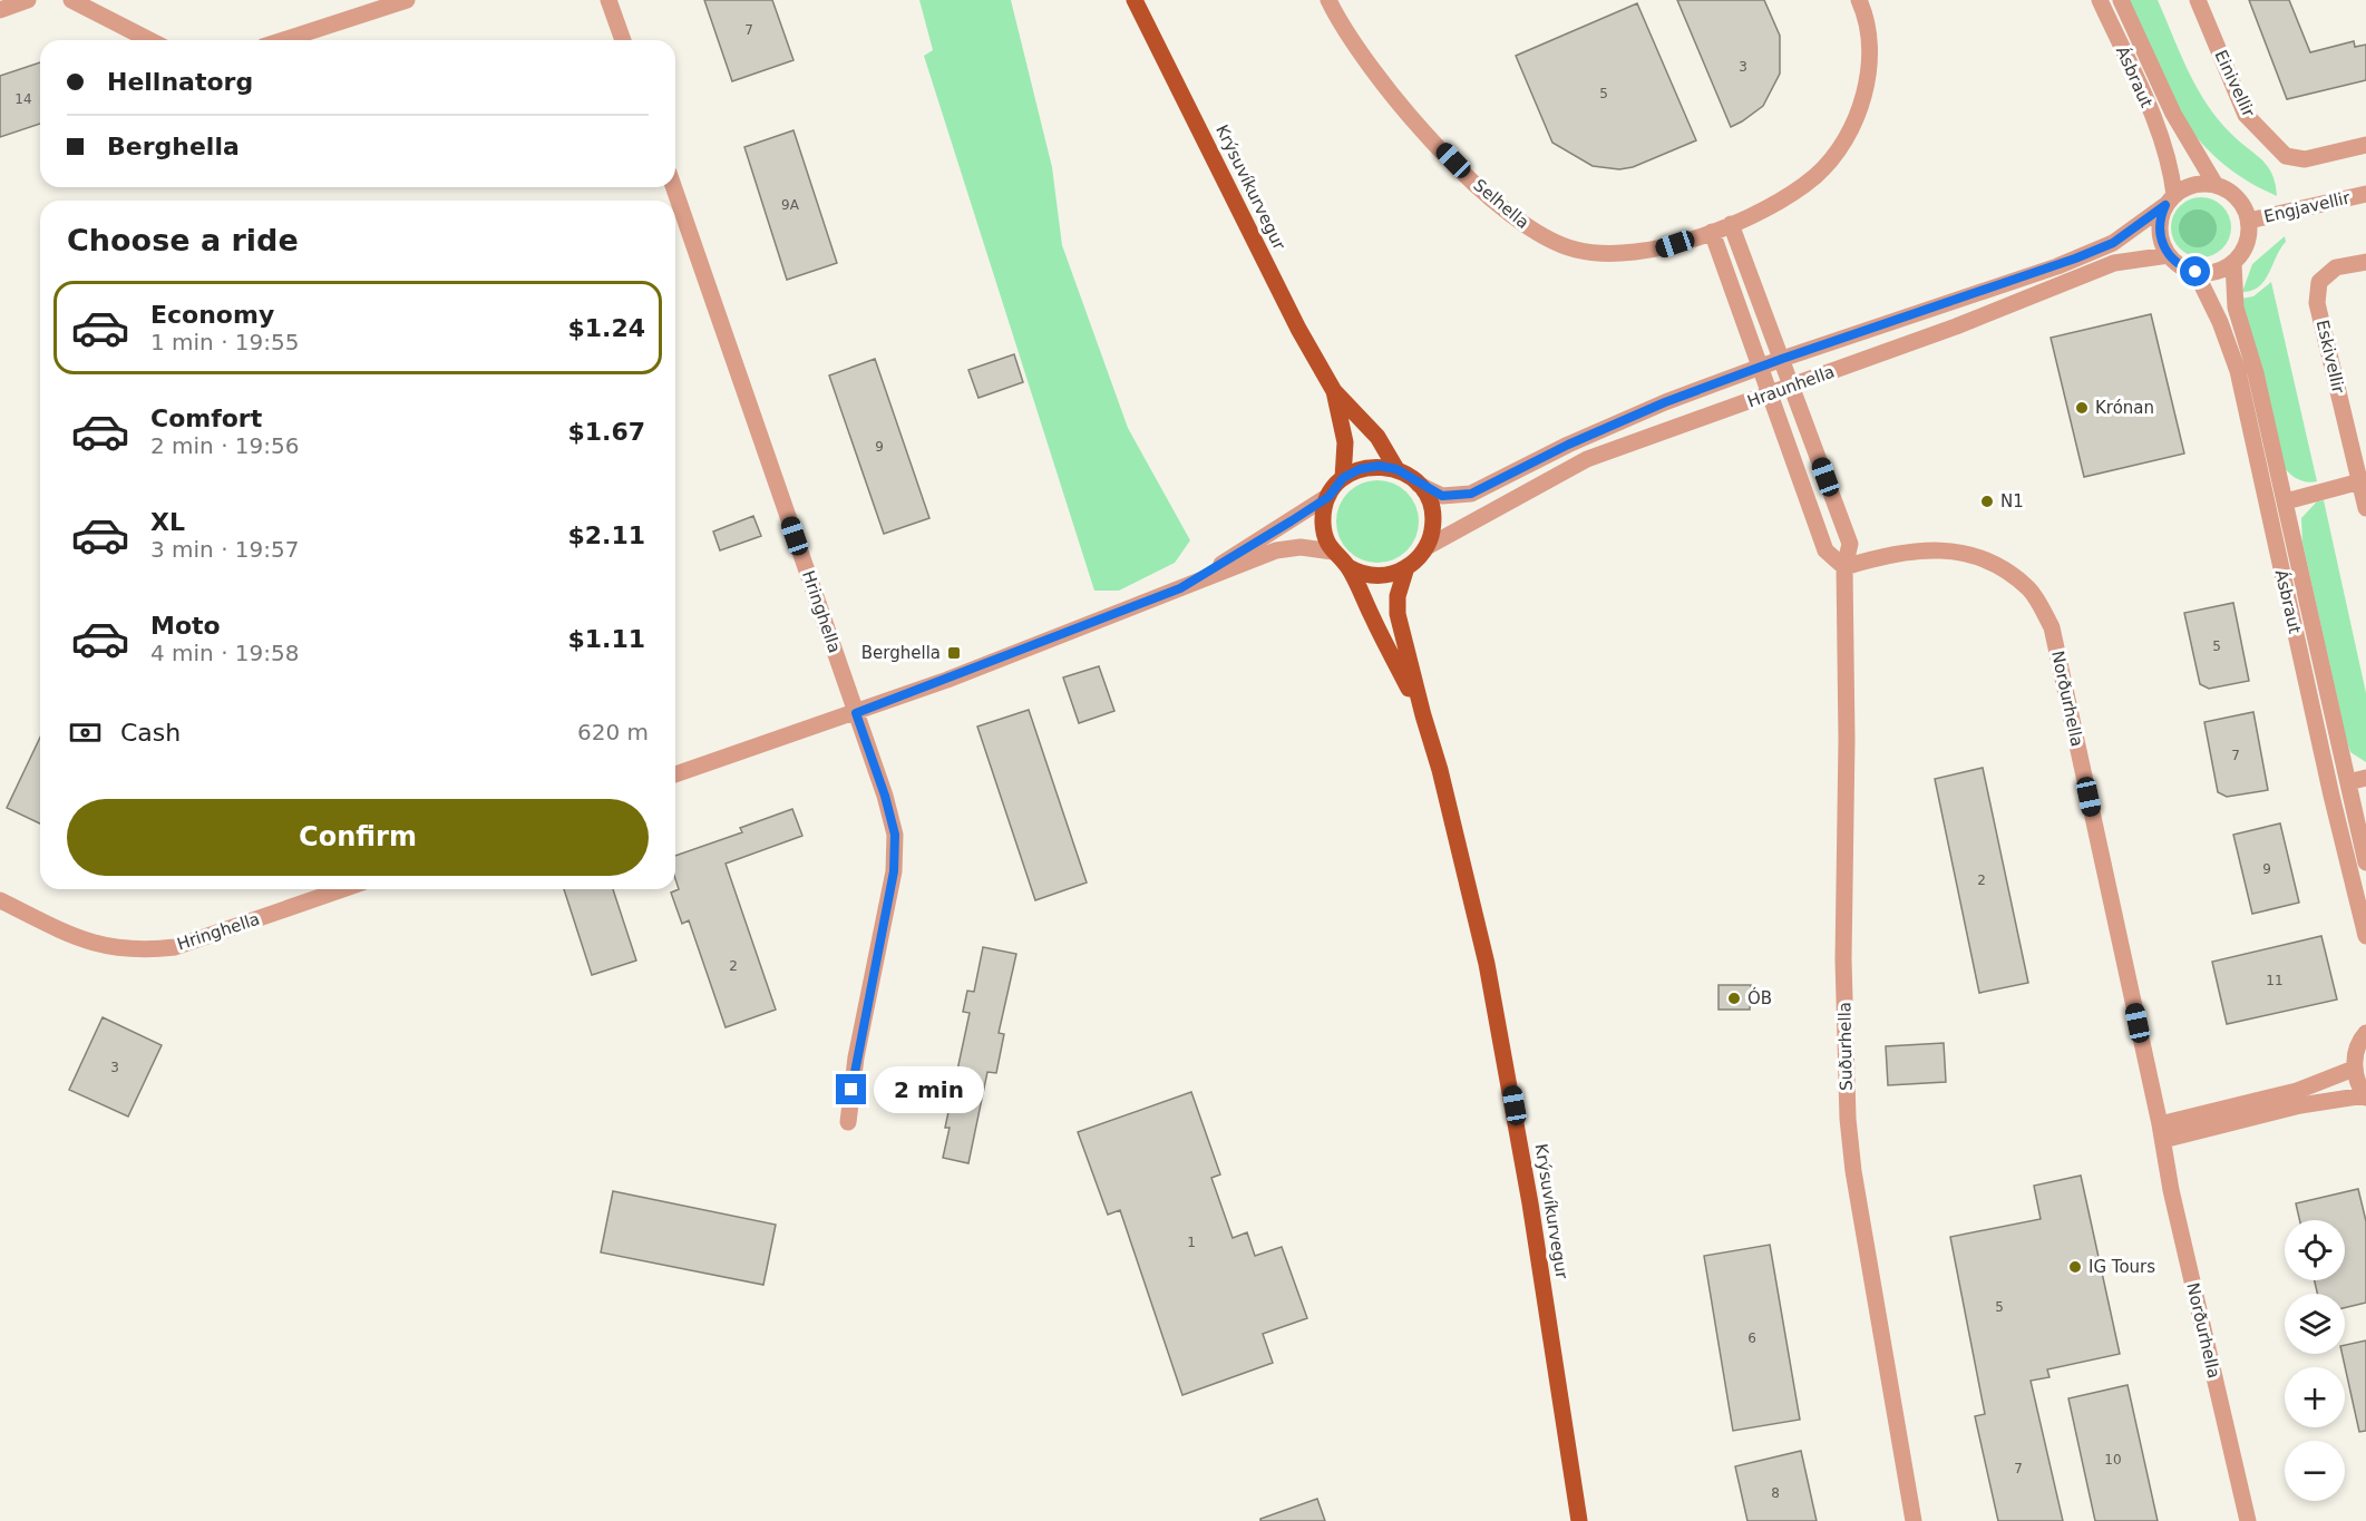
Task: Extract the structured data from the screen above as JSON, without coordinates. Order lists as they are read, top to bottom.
{
  "streets": {
    "main road": ["Krýsuvíkurvegur"],
    "street": [
      "Ásbraut",
      "Einivellir",
      "Selhella",
      "Engjavellir",
      "Eskivellir",
      "Hraunhella",
      "Hringhella",
      "Norðurhella",
      "Suðurhella"
    ]
  },
  "crossings": [
    ["Ásbraut", "Engjavellir"],
    ["Ásbraut", "Hraunhella"],
    ["Krýsuvíkurvegur", "Hraunhella"],
    ["Engjavellir", "Hraunhella"],
    ["Hraunhella", "Suðurhella"],
    ["Norðurhella", "Suðurhella"]
  ],
  "places": {
    "other": [
      "Krónan",
      "N1",
      "ÓB",
      "IG Tours"
    ],
    "transit": ["Berghella"]
  },
  "house_numbers": [
    "7",
    "3",
    "5",
    "14",
    "9A",
    "9",
    "5",
    "7",
    "9",
    "2",
    "2",
    "11",
    "3",
    "1",
    "5",
    "6",
    "10",
    "7",
    "8"
  ],
  "page": {
    "banner": ["Hellnatorg", "Berghella"],
    "heading": "Choose a ride",
    "list": [
      {
        "name": "Economy",
        "note": "1 min · 19:55",
        "value": "$1.24"
      },
      {
        "name": "Comfort",
        "note": "2 min · 19:56",
        "value": "$1.67"
      },
      {
        "name": "XL",
        "note": "3 min · 19:57",
        "value": "$2.11"
      },
      {
        "name": "Moto",
        "note": "4 min · 19:58",
        "value": "$1.11"
      }
    ],
    "pay": ["Cash", "620 m"],
    "buttons": "Confirm",
    "bubble": "2 min",
    "map_buttons": ["+", "−"]
  }
}
